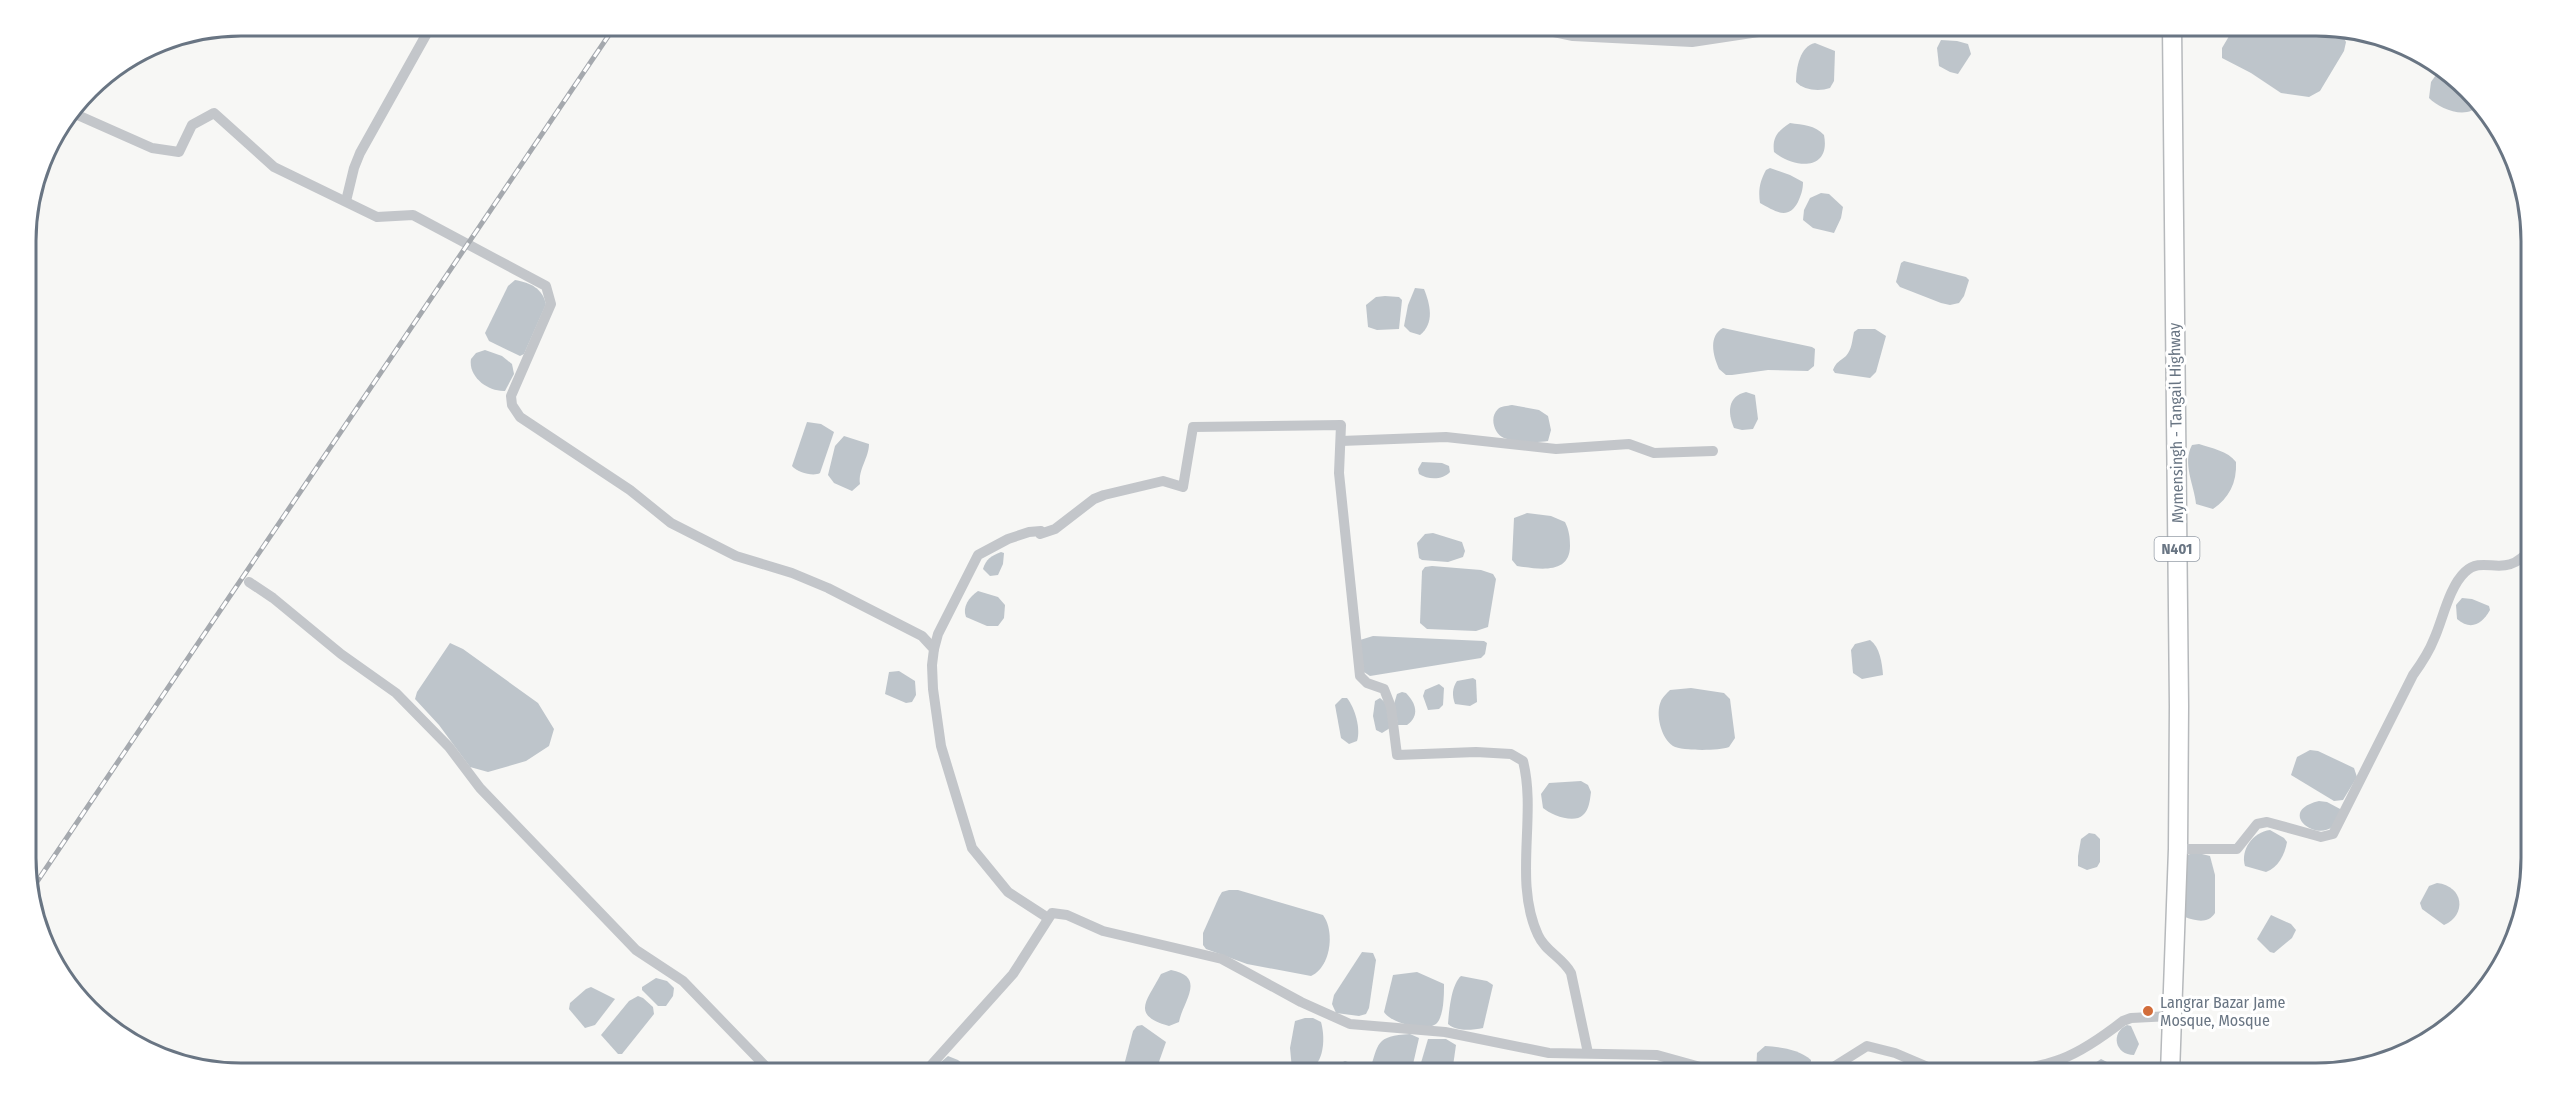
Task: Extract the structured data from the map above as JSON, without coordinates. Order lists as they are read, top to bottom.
{
  "streets": {
    "highway": ["Mymensingh - Tangail Highway", "N401"]
  },
  "places": ["Langrar Bazar Jame Mosque, Mosque"]
}
